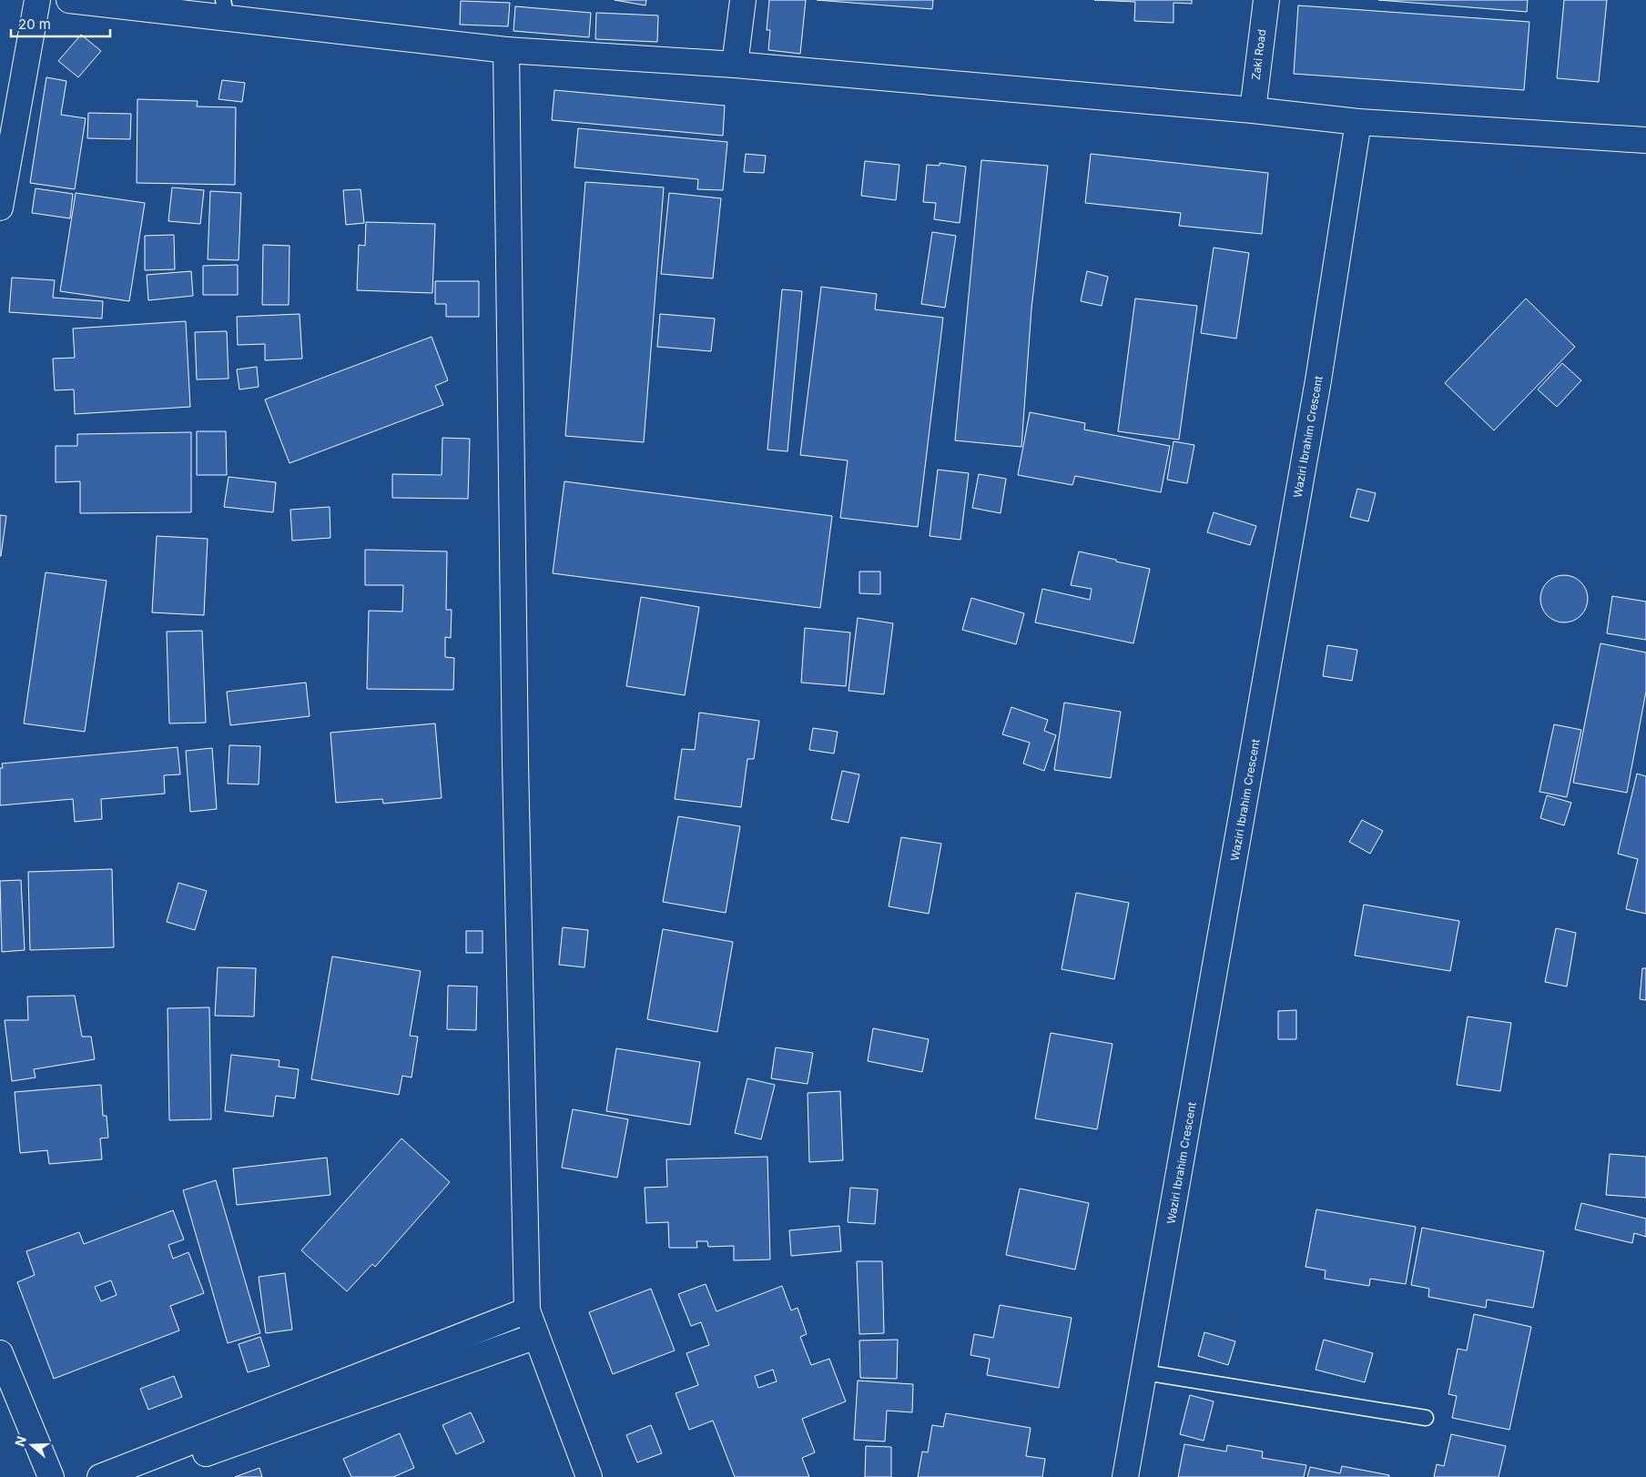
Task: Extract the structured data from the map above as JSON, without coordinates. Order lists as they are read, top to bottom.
{
  "streets": {
    "street": ["Zaki Road", "Waziri Ibrahim Crescent"]
  },
  "scale_bar": "20 m",
  "north": "left"
}
